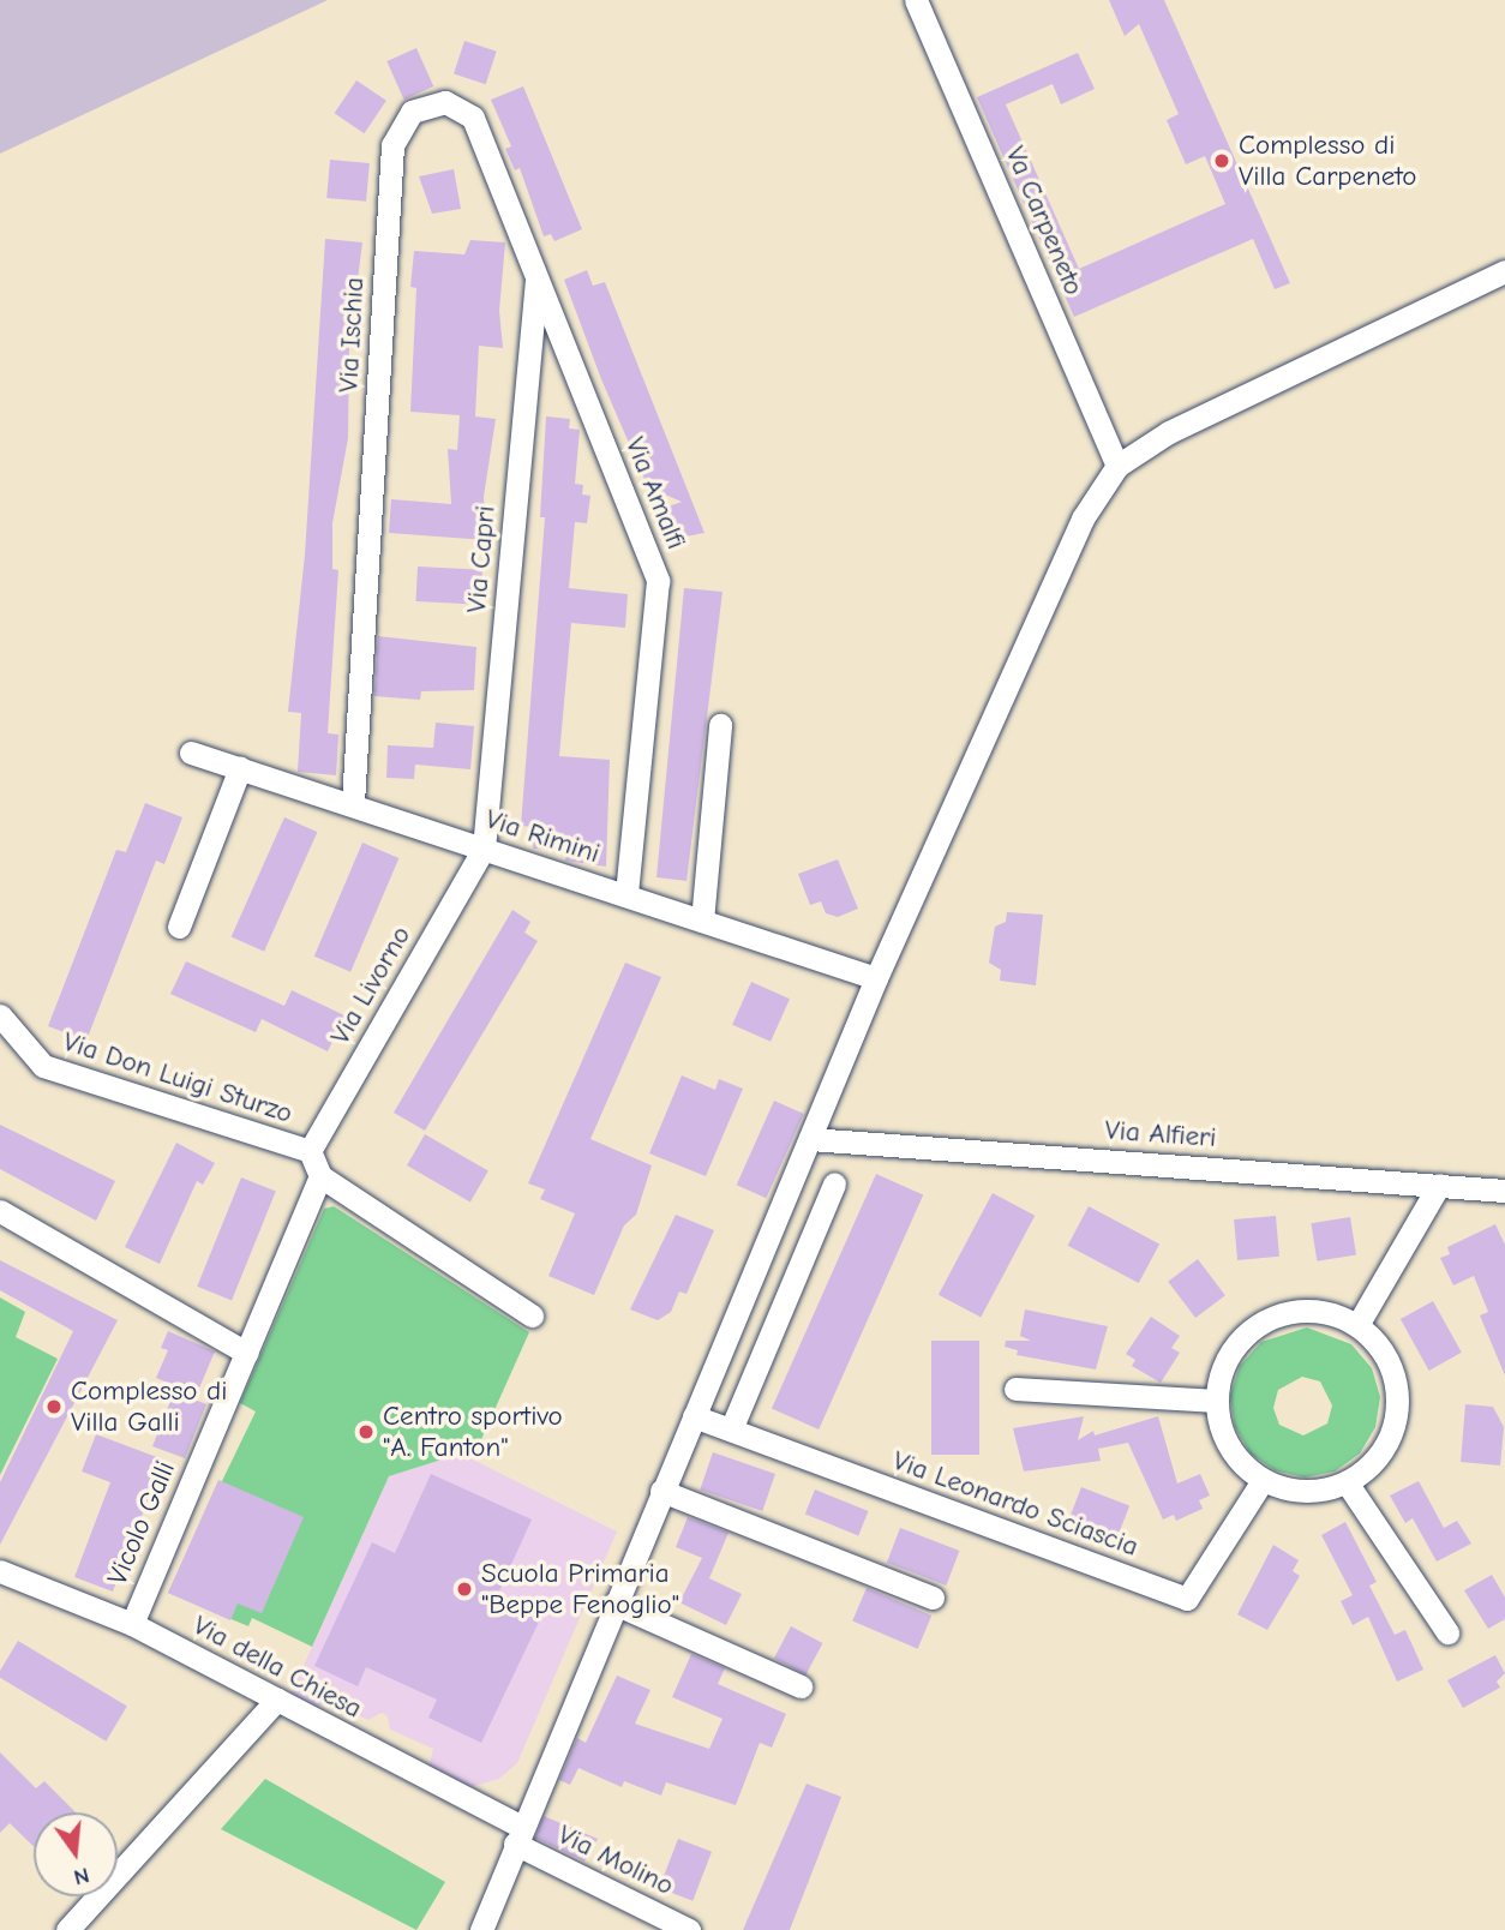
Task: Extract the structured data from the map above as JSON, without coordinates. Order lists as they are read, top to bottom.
{
  "streets": {
    "street": [
      "Va Carpeneto",
      "Via Ischia",
      "Via Amalfi",
      "Via Capri",
      "Via Rimini",
      "Via Livorno",
      "Via Don Luigi Sturzo",
      "Via Alfieri",
      "Via Leonardo Sciascia",
      "Vicolo Galli",
      "Via della Chiesa",
      "Via Molino"
    ]
  },
  "crossings": [
    ["Via Ischia", "Via Amalfi"],
    ["Via Ischia", "Via Capri"],
    ["Via Ischia", "Via Rimini"],
    ["Via Amalfi", "Via Capri"],
    ["Via Amalfi", "Via Rimini"],
    ["Via Capri", "Via Rimini"],
    ["Via Capri", "Via Livorno"],
    ["Via Rimini", "Via Livorno"],
    ["Via Livorno", "Via Don Luigi Sturzo"],
    ["Vicolo Galli", "Via della Chiesa"],
    ["Via della Chiesa", "Via Molino"]
  ],
  "places": [
    "Complesso di Villa Carpeneto",
    "Complesso di Villa Galli",
    "Centro sportivo \"A. Fanton\"",
    "Scuola Primaria \"Beppe Fenoglio\""
  ],
  "north": "bottom"
}
